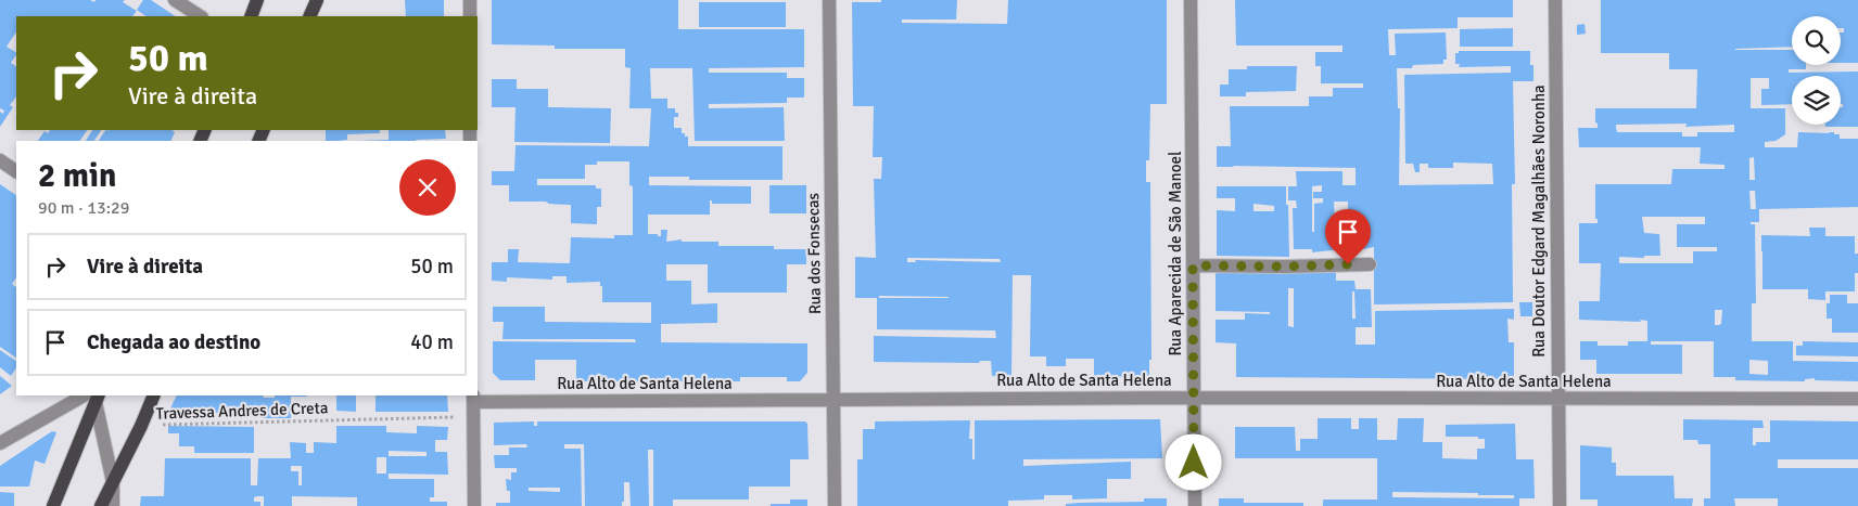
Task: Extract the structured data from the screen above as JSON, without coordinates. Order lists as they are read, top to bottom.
{
  "streets": {
    "street": [
      "Rua Doutor Edgard Magalhães Noronha",
      "Rua dos Fonsecas",
      "Rua Aparecida de São Manoel",
      "Rua Alto de Santa Helena"
    ],
    "path": ["Travessa Andres de Creta"]
  },
  "crossings": [
    ["Rua Doutor Edgard Magalhães Noronha", "Rua Alto de Santa Helena"],
    ["Rua dos Fonsecas", "Rua Alto de Santa Helena"],
    ["Rua Aparecida de São Manoel", "Rua Alto de Santa Helena"]
  ],
  "page": {
    "turn": ["50 m", "Vire à direita"],
    "heading": ["2 min", "90 m · 13:29"],
    "list": [
      {
        "name": "Vire à direita",
        "value": "50 m"
      },
      {
        "name": "Chegada ao destino",
        "value": "40 m"
      }
    ]
  }
}
